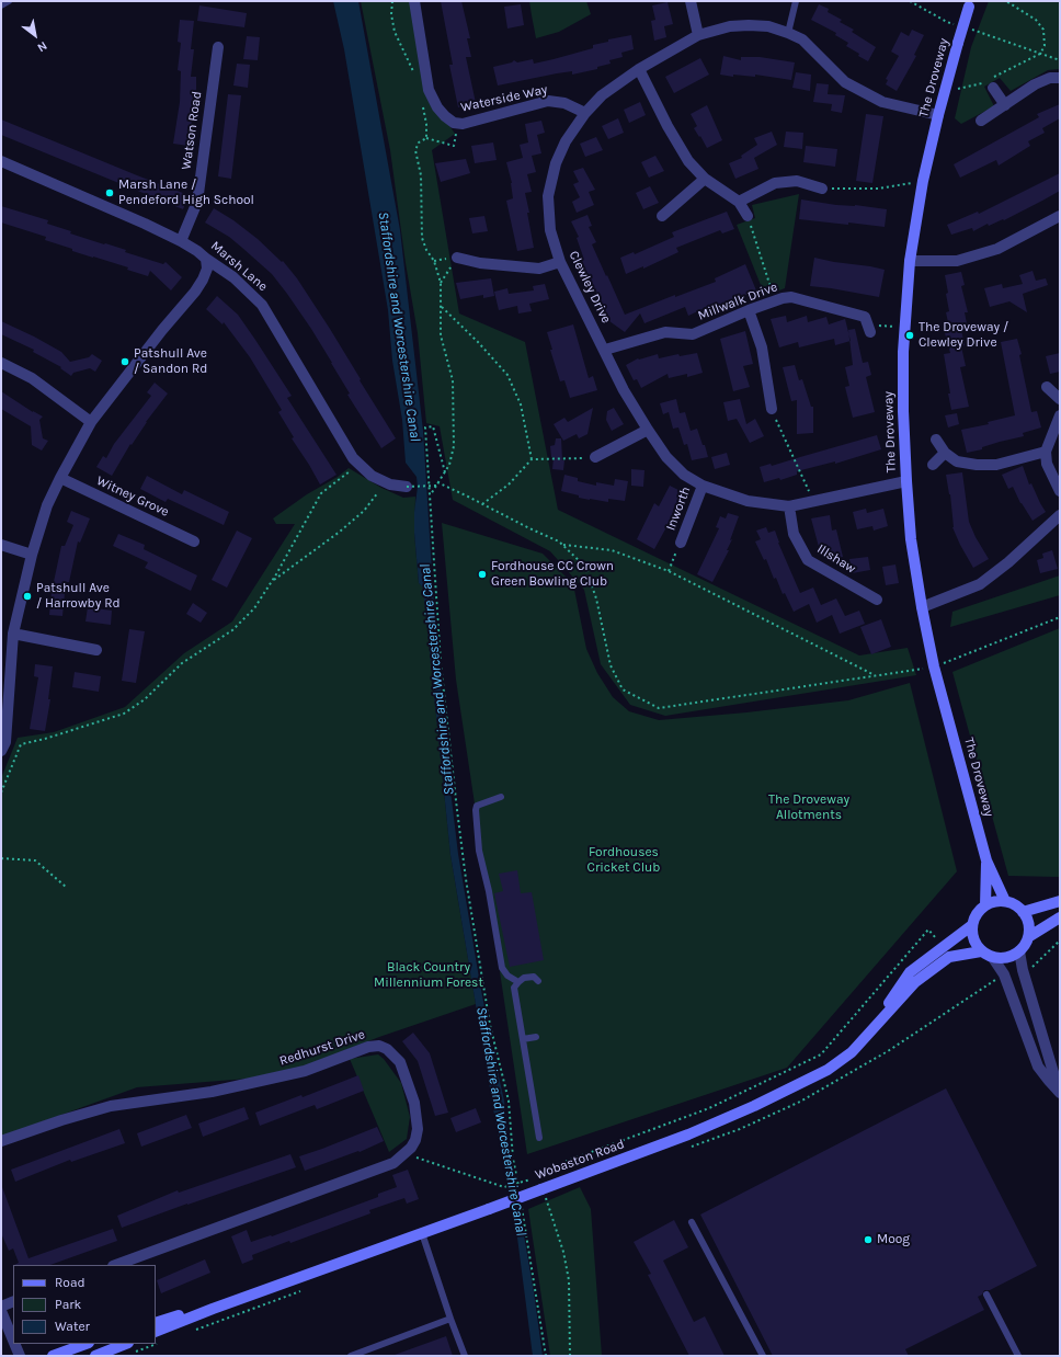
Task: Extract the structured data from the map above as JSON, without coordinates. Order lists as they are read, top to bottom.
{
  "streets": {
    "street": [
      "The Droveway",
      "Waterside Way",
      "Watson Road",
      "Marsh Lane",
      "Clewley Drive",
      "Millwalk Drive",
      "Witney Grove",
      "Inworth",
      "Illshaw",
      "Redhurst Drive",
      "Wobaston Road"
    ]
  },
  "crossings": [
    ["The Droveway", "Clewley Drive"],
    ["The Droveway", "Wobaston Road"],
    ["Waterside Way", "Clewley Drive"],
    ["Watson Road", "Marsh Lane"],
    ["Clewley Drive", "Millwalk Drive"],
    ["Clewley Drive", "Inworth"],
    ["Clewley Drive", "Illshaw"]
  ],
  "water": ["Staffordshire and Worcestershire Canal"],
  "parks": ["The Droveway Allotments", "Fordhouses Cricket Club", "Black Country Millennium Forest"],
  "places": [
    "Marsh Lane / Pendeford High School",
    "The Droveway / Clewley Drive",
    "Patshull Ave / Sandon Rd",
    "Fordhouse CC Crown Green Bowling Club",
    "Patshull Ave / Harrowby Rd",
    "Moog"
  ],
  "legend": ["Road", "Park", "Water"],
  "north": "bottom right"
}
